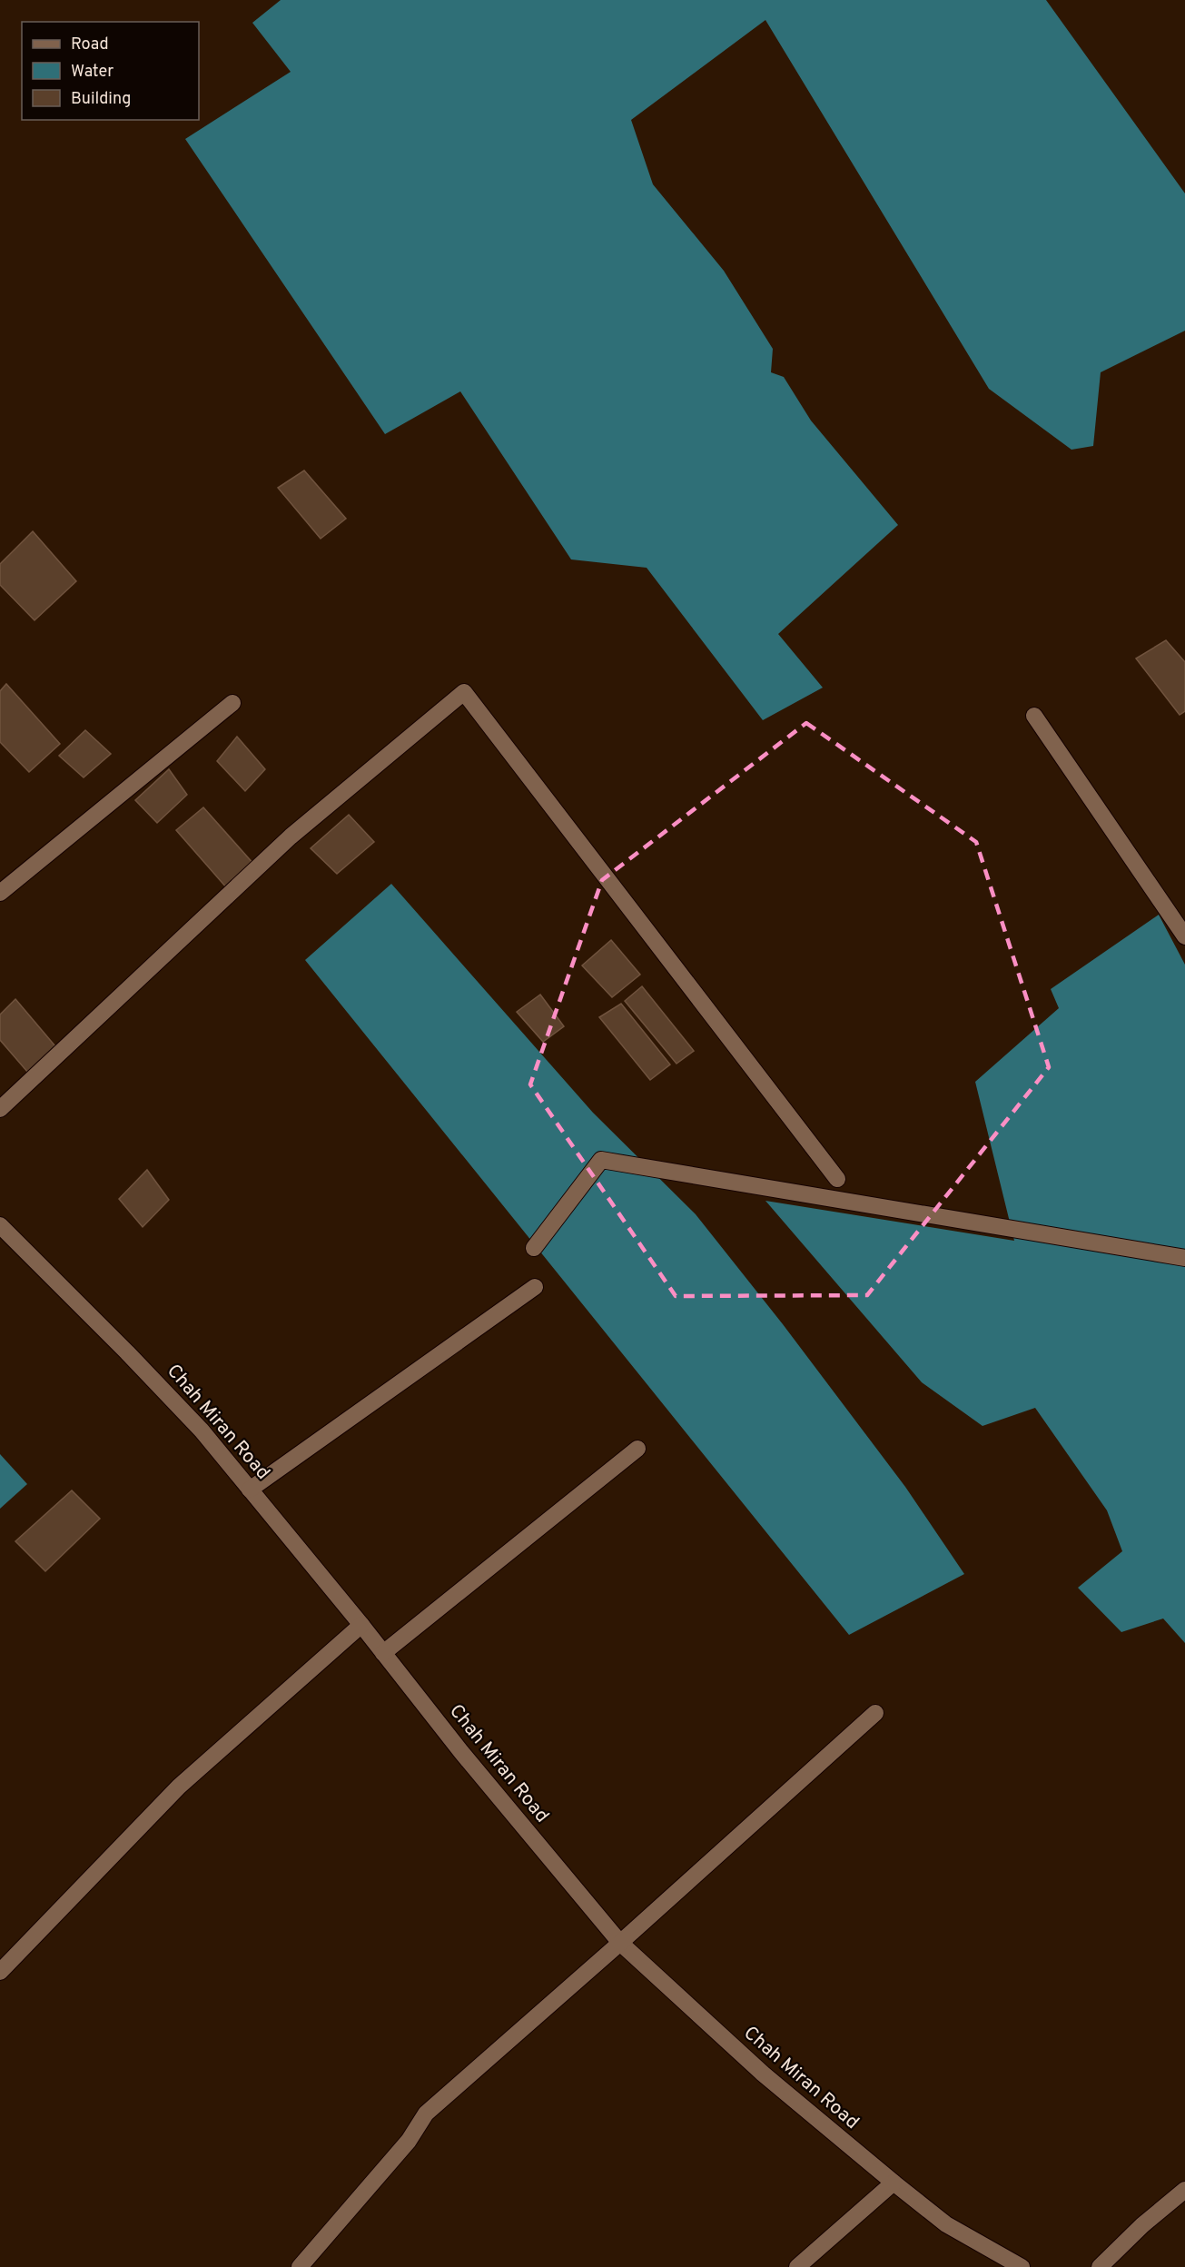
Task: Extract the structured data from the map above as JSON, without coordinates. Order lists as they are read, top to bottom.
{
  "streets": {
    "street": ["Chah Miran Road"]
  },
  "legend": ["Road", "Water", "Building"]
}
